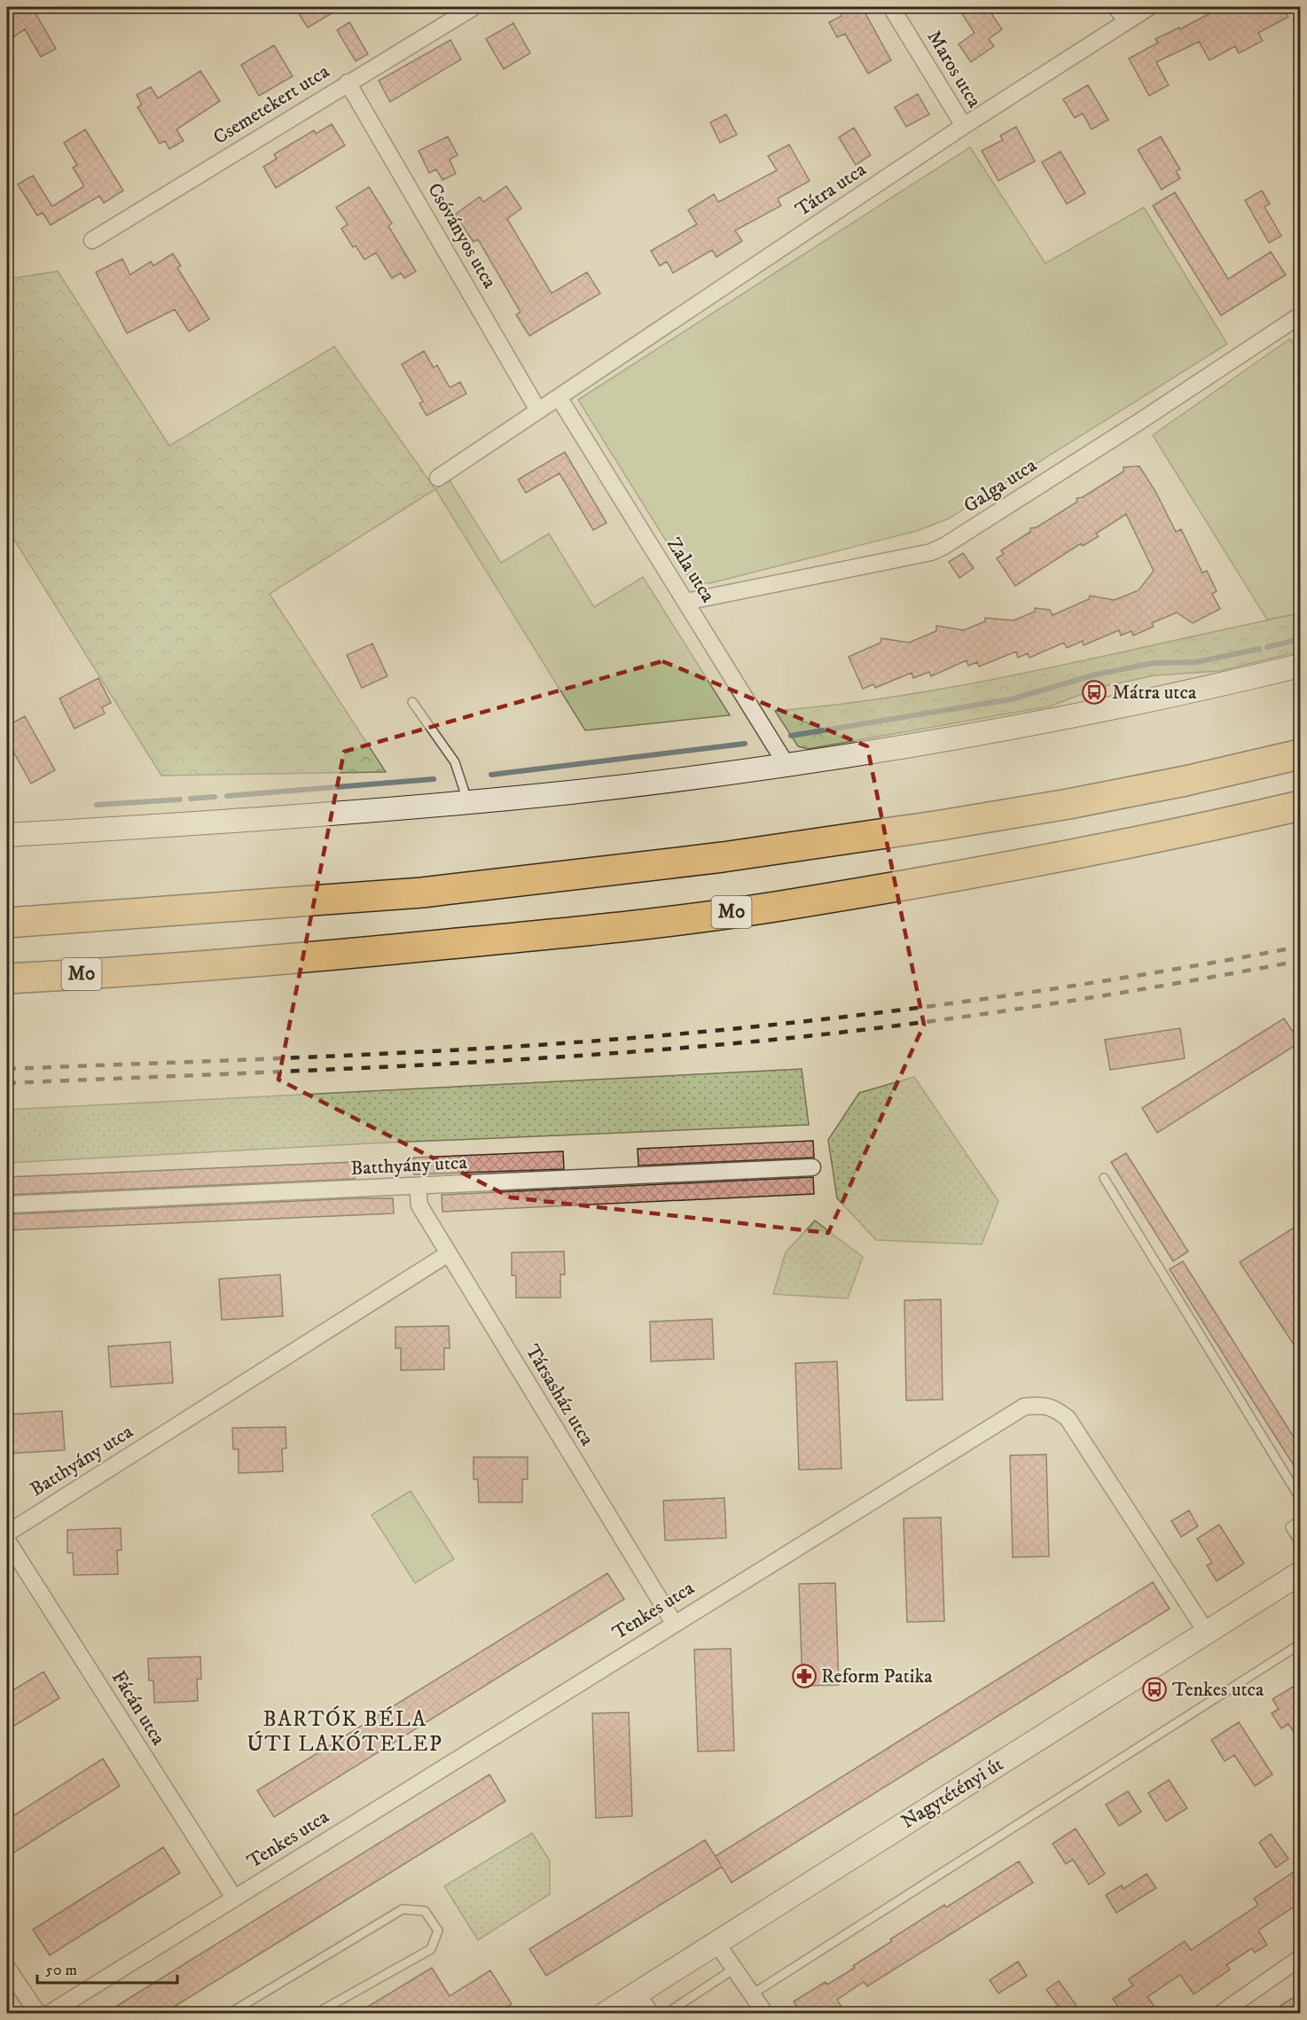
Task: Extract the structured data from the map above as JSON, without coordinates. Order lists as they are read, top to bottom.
{
  "streets": {
    "highway": ["M0"],
    "street": [
      "Maros utca",
      "Csemetekert utca",
      "Tátra utca",
      "Csóványos utca",
      "Galga utca",
      "Zala utca",
      "Batthyány utca",
      "Társasház utca",
      "Tenkes utca",
      "Fácán utca",
      "Nagytétényi út"
    ]
  },
  "crossings": [
    ["Maros utca", "Tátra utca"],
    ["Csemetekert utca", "Csóványos utca"],
    ["Tátra utca", "Csóványos utca"],
    ["Tátra utca", "Zala utca"],
    ["Galga utca", "Zala utca"],
    ["Batthyány utca", "Társasház utca"],
    ["Társasház utca", "Tenkes utca"],
    ["Tenkes utca", "Fácán utca"],
    ["Tenkes utca", "Nagytétényi út"]
  ],
  "districts": ["BARTÓK BÉLA ÚTI LAKÓTELEP"],
  "places": {
    "bus stop": ["Mátra utca", "Tenkes utca"],
    "pharmacy": ["Reform Patika"]
  },
  "scale_bar": "50 m"
}
